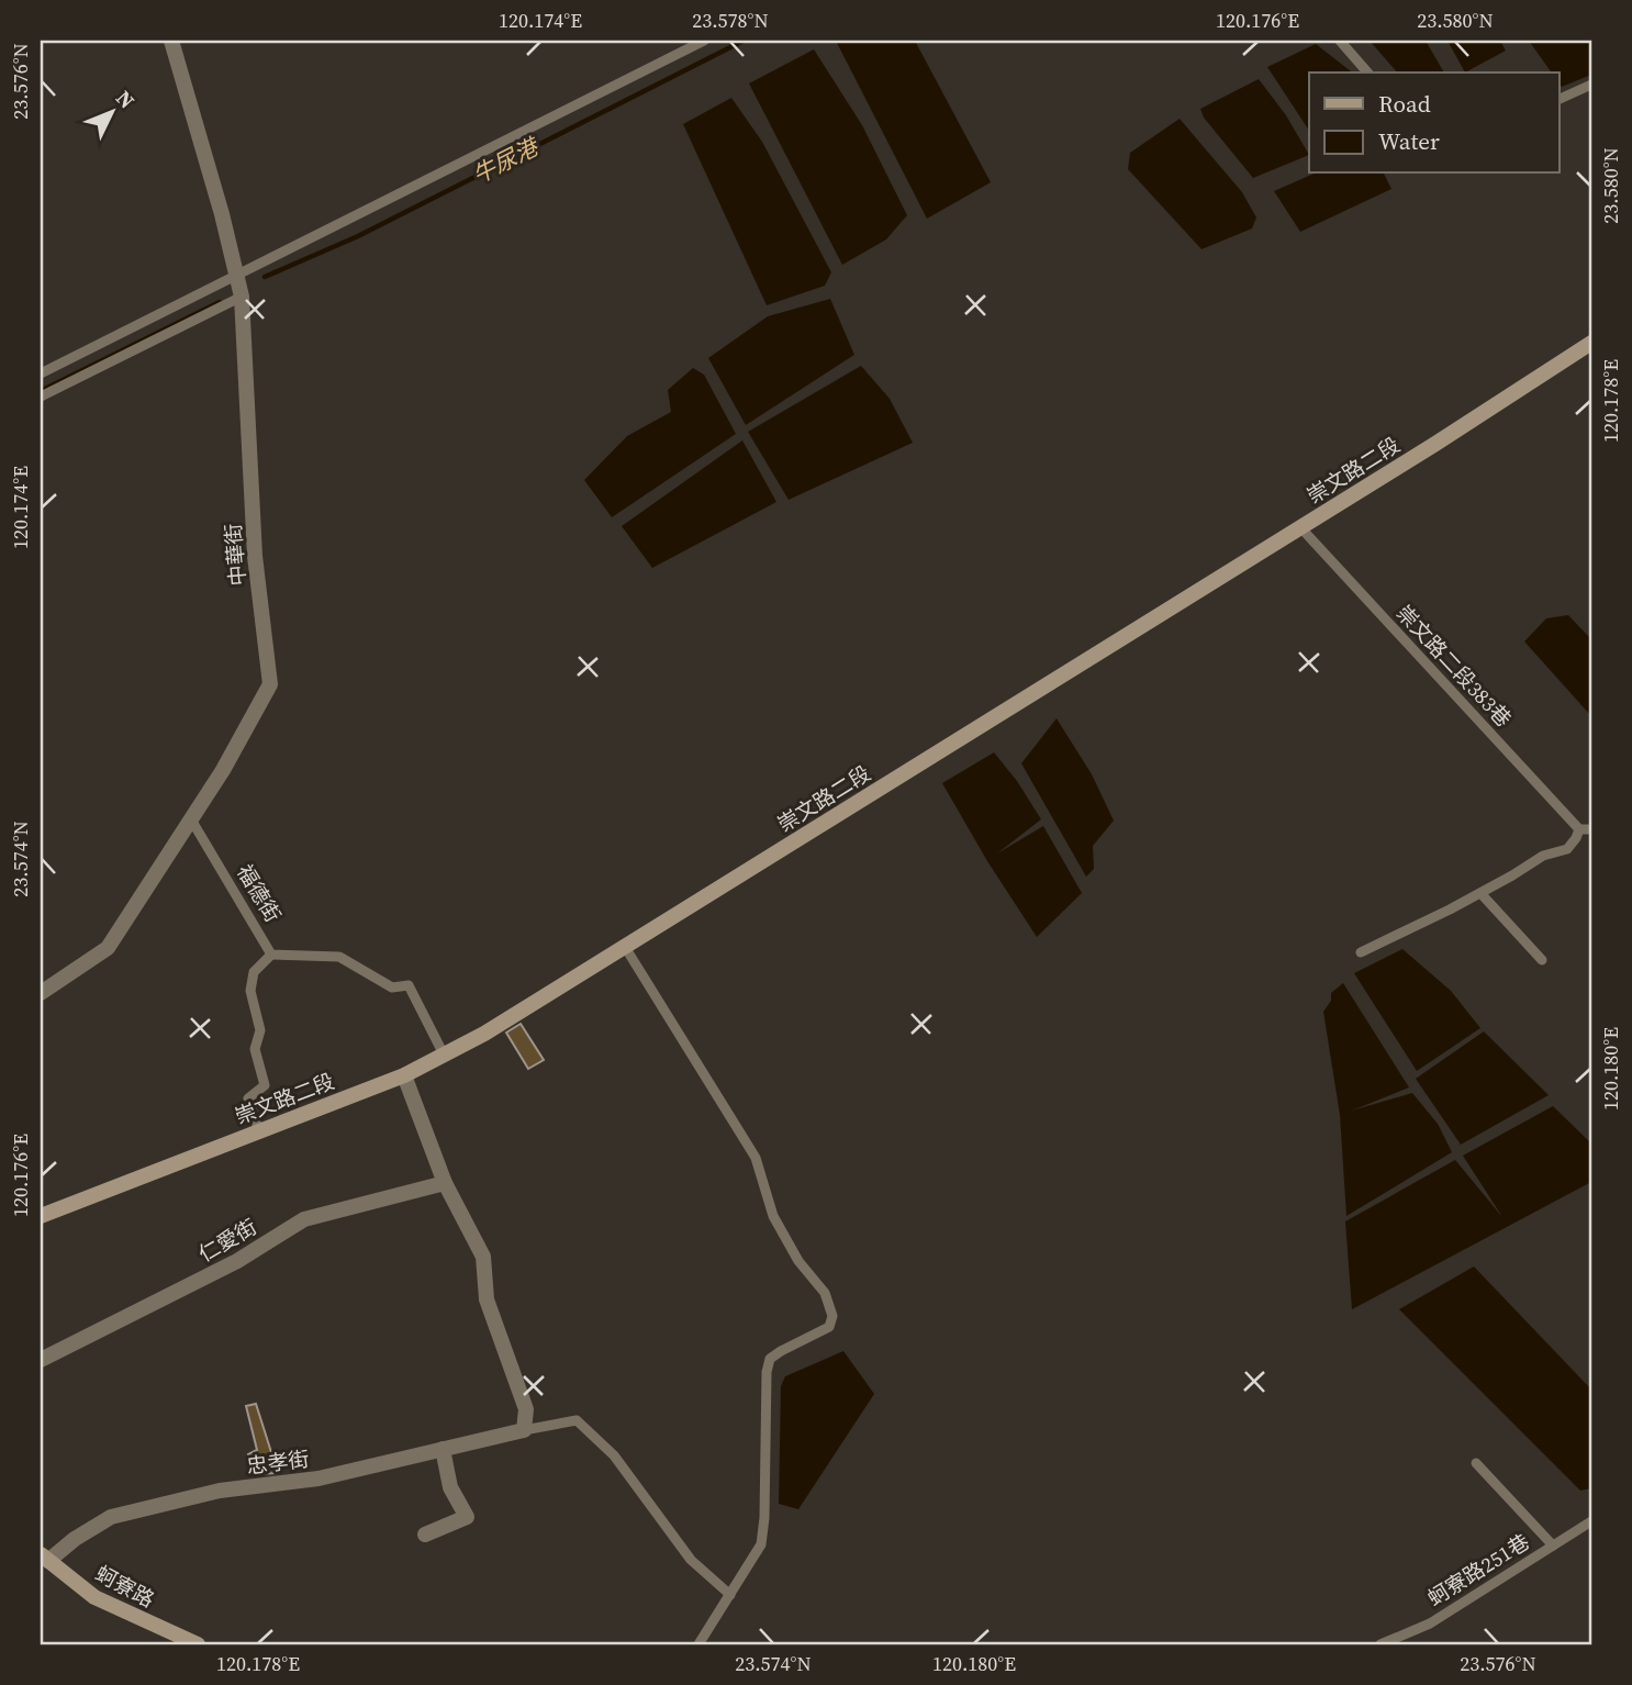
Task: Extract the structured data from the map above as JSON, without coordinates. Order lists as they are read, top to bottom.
{
  "streets": {
    "street": [
      "崇文路二段",
      "中華街",
      "仁愛街",
      "忠孝街",
      "蚵寮路"
    ],
    "lane": ["崇文路二段383巷", "福德街", "蚵寮路251巷"]
  },
  "crossings": [
    ["崇文路二段", "崇文路二段383巷"],
    ["崇文路二段", "福德街"],
    ["中華街", "福德街"],
    ["忠孝街", "蚵寮路"]
  ],
  "water": ["牛尿港"],
  "legend": ["Road", "Water"],
  "north": "top right",
  "coordinates": [
    "120.174°E",
    "23.578°N",
    "120.176°E",
    "23.580°N",
    "23.576°N",
    "120.178°E",
    "23.574°N",
    "120.180°E"
  ]
}
